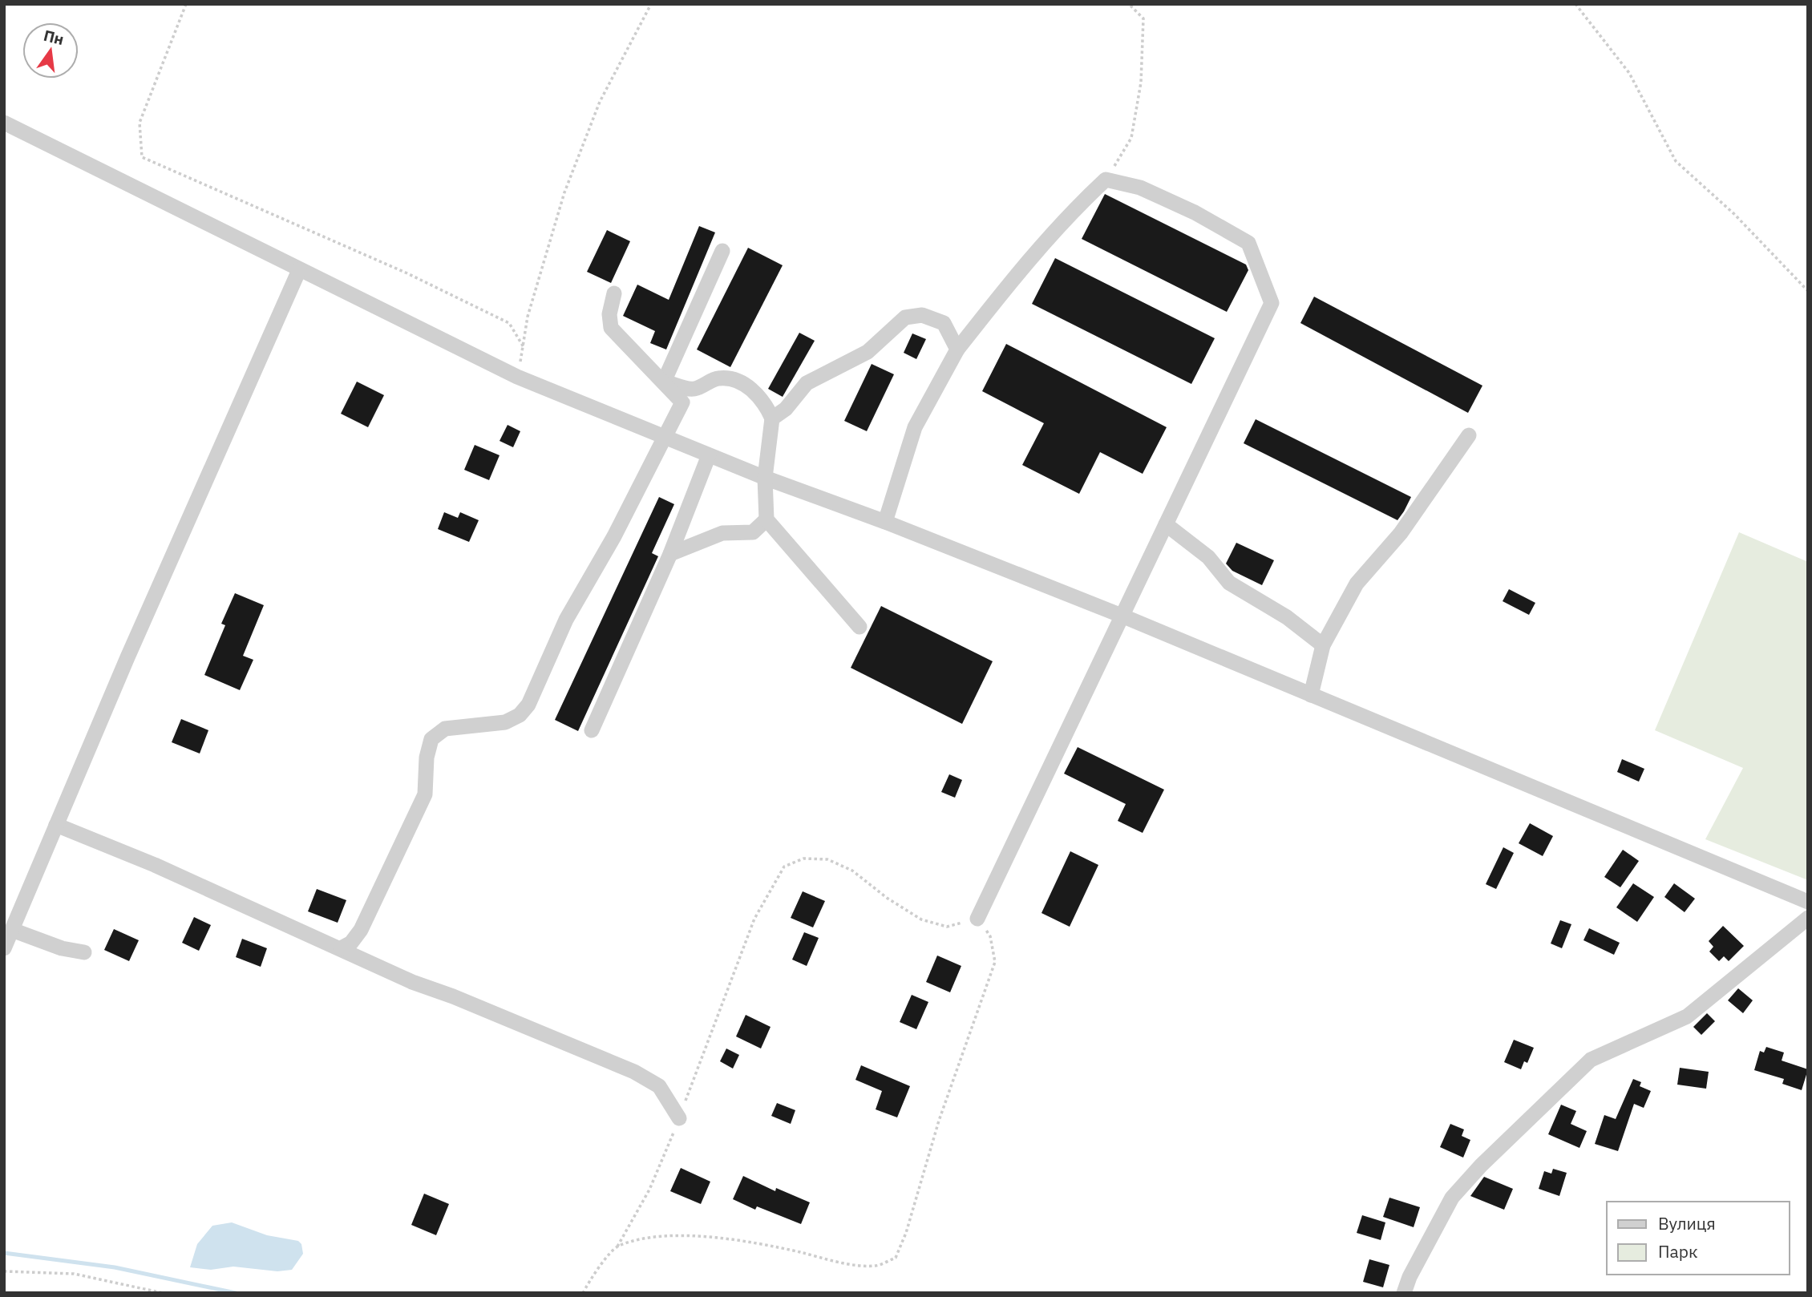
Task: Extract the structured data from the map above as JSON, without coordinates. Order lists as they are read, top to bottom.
{
  "legend": ["Вулиця", "Парк"],
  "north": "top"
}
